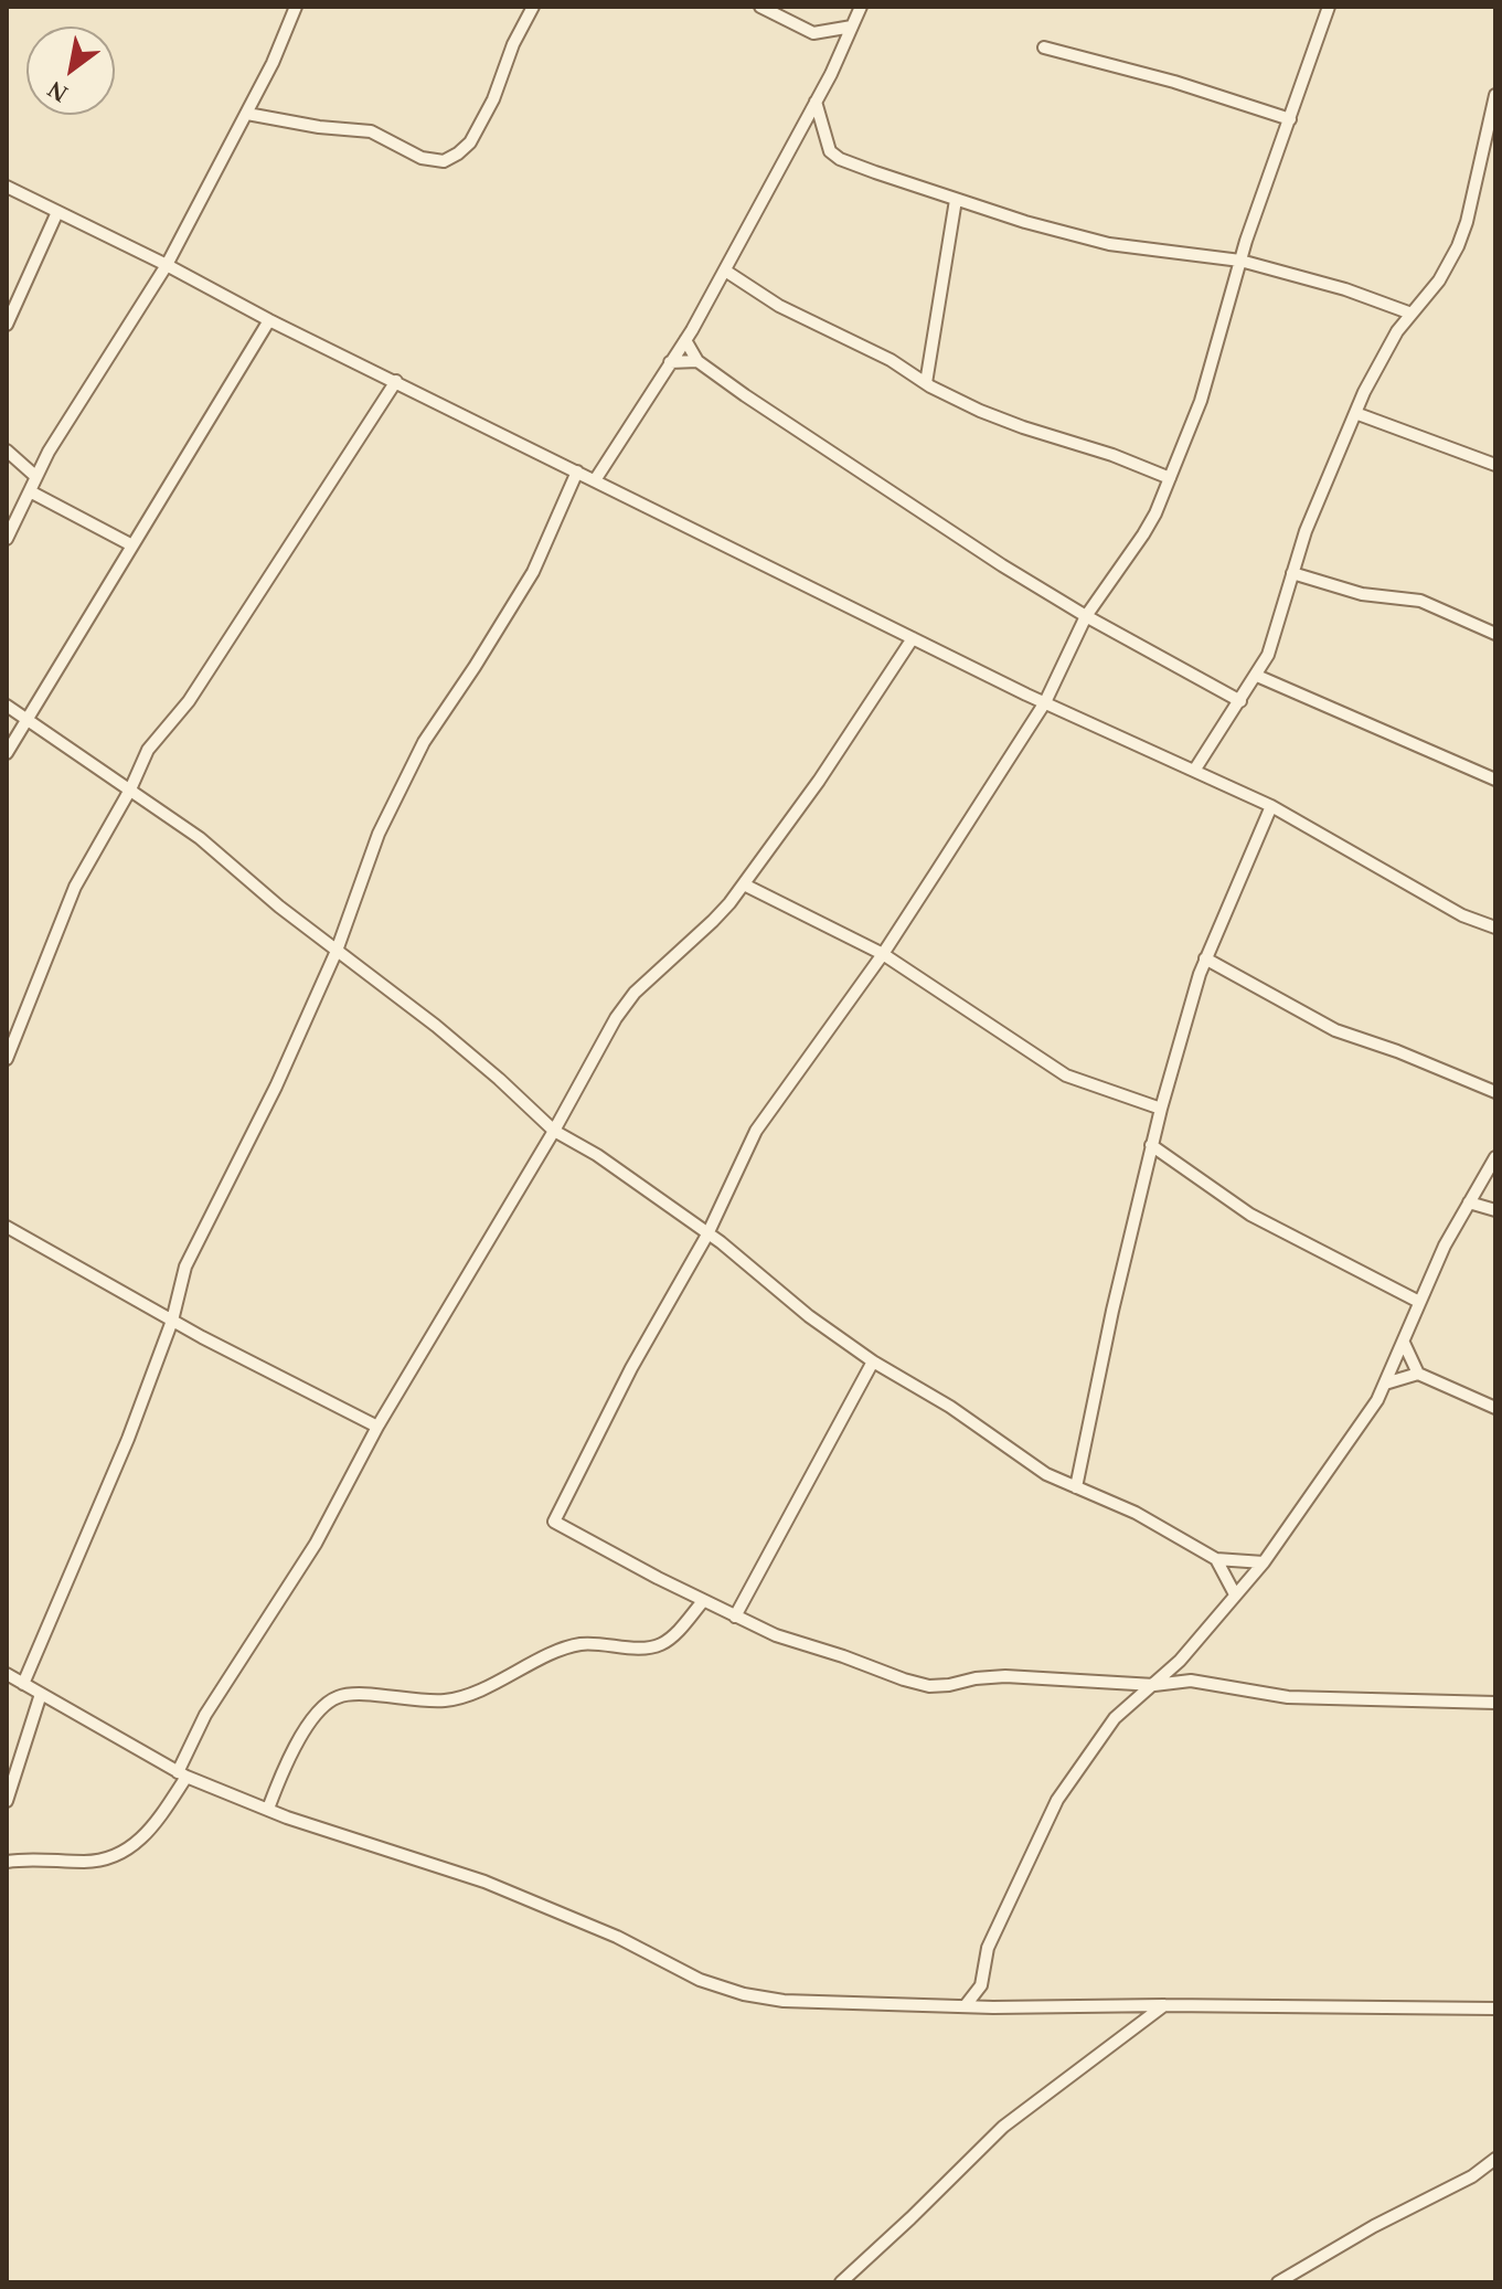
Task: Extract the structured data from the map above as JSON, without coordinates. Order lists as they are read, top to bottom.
{
  "north": "bottom left"
}
